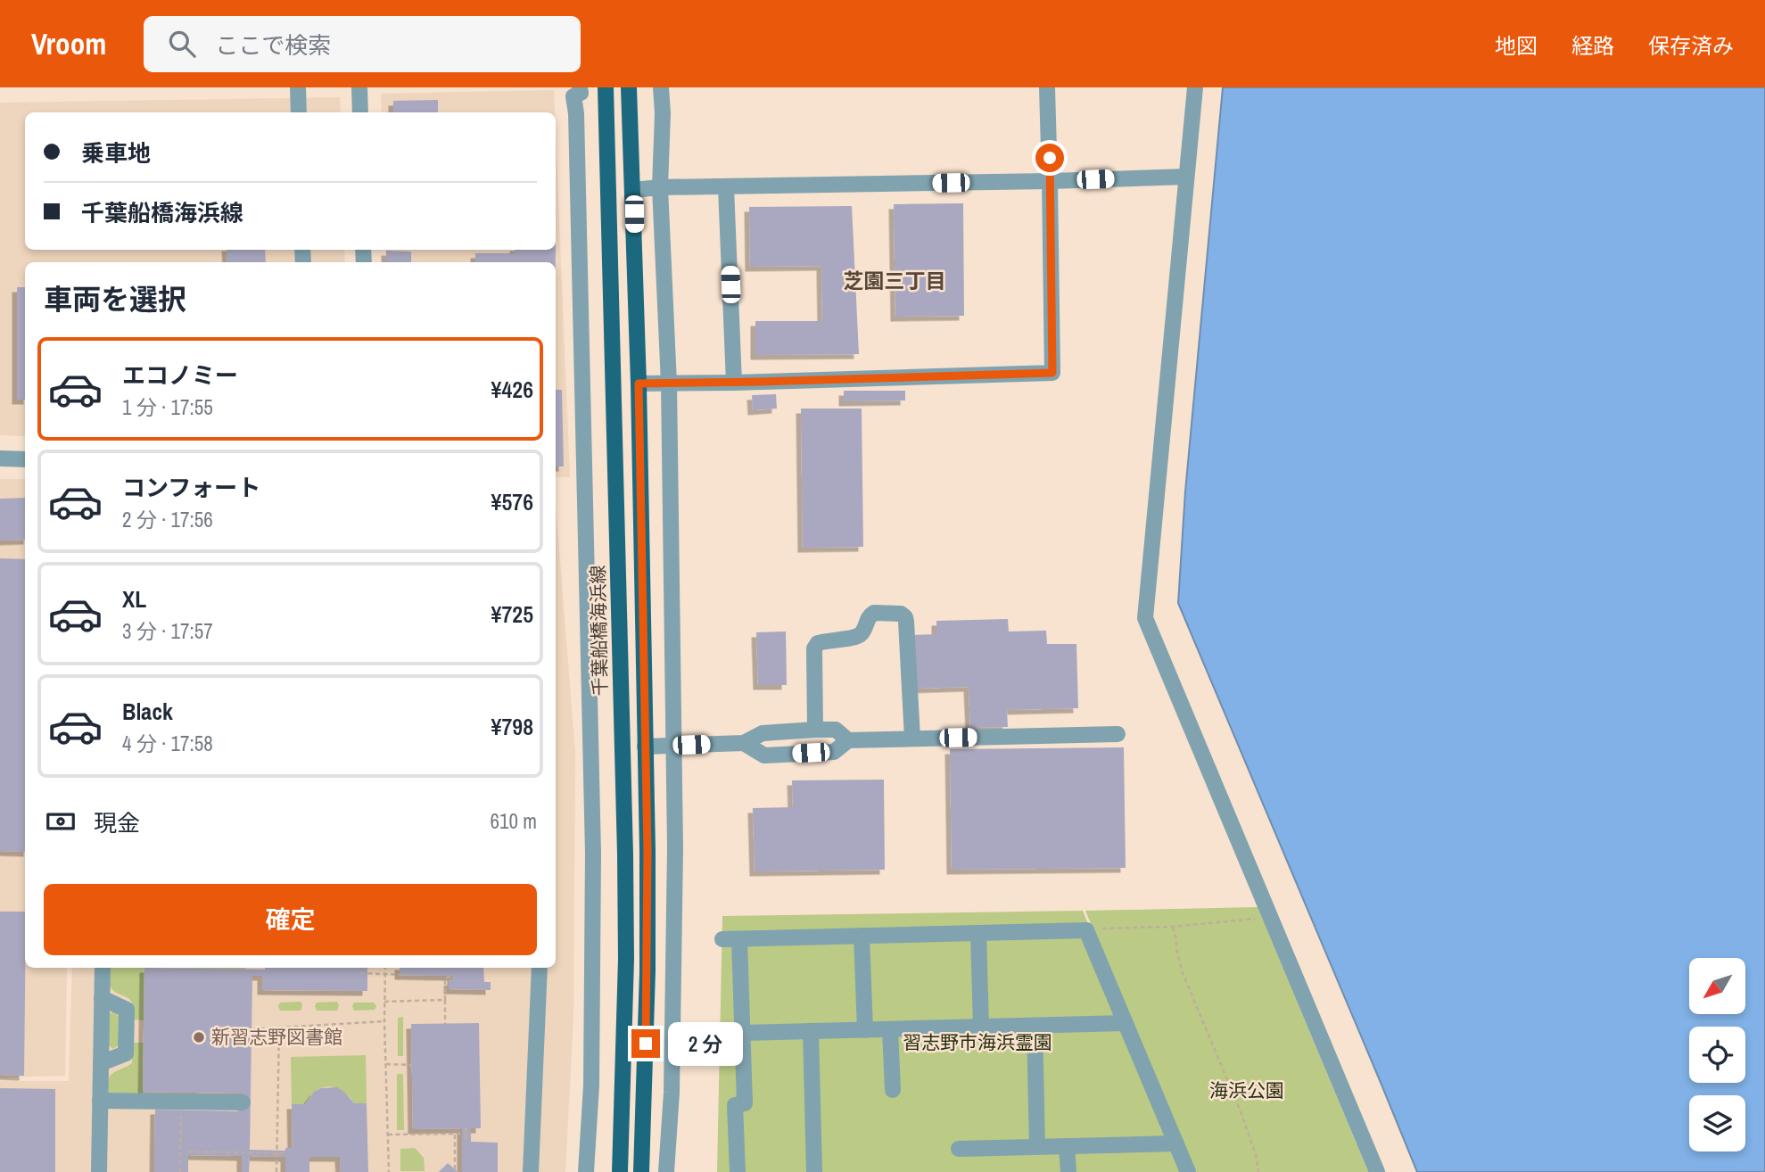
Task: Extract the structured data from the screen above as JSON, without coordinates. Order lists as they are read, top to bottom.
{
  "streets": {
    "main road": ["千葉船橋海浜線"]
  },
  "districts": ["芝園三丁目"],
  "parks": ["習志野市海浜霊園", "海浜公園"],
  "places": ["新習志野図書館"],
  "north": "bottom left",
  "page": {
    "header": "Vroom",
    "search": "ここで検索",
    "nav": ["地図", "経路", "保存済み"],
    "banner": ["乗車地", "千葉船橋海浜線"],
    "heading": "車両を選択",
    "list": [
      {
        "name": "エコノミー",
        "note": "1 分 · 17:55",
        "value": "¥426"
      },
      {
        "name": "コンフォート",
        "note": "2 分 · 17:56",
        "value": "¥576"
      },
      {
        "name": "XL",
        "note": "3 分 · 17:57",
        "value": "¥725"
      },
      {
        "name": "Black",
        "note": "4 分 · 17:58",
        "value": "¥798"
      }
    ],
    "pay": ["現金", "610 m"],
    "buttons": "確定",
    "bubble": "2 分"
  }
}
